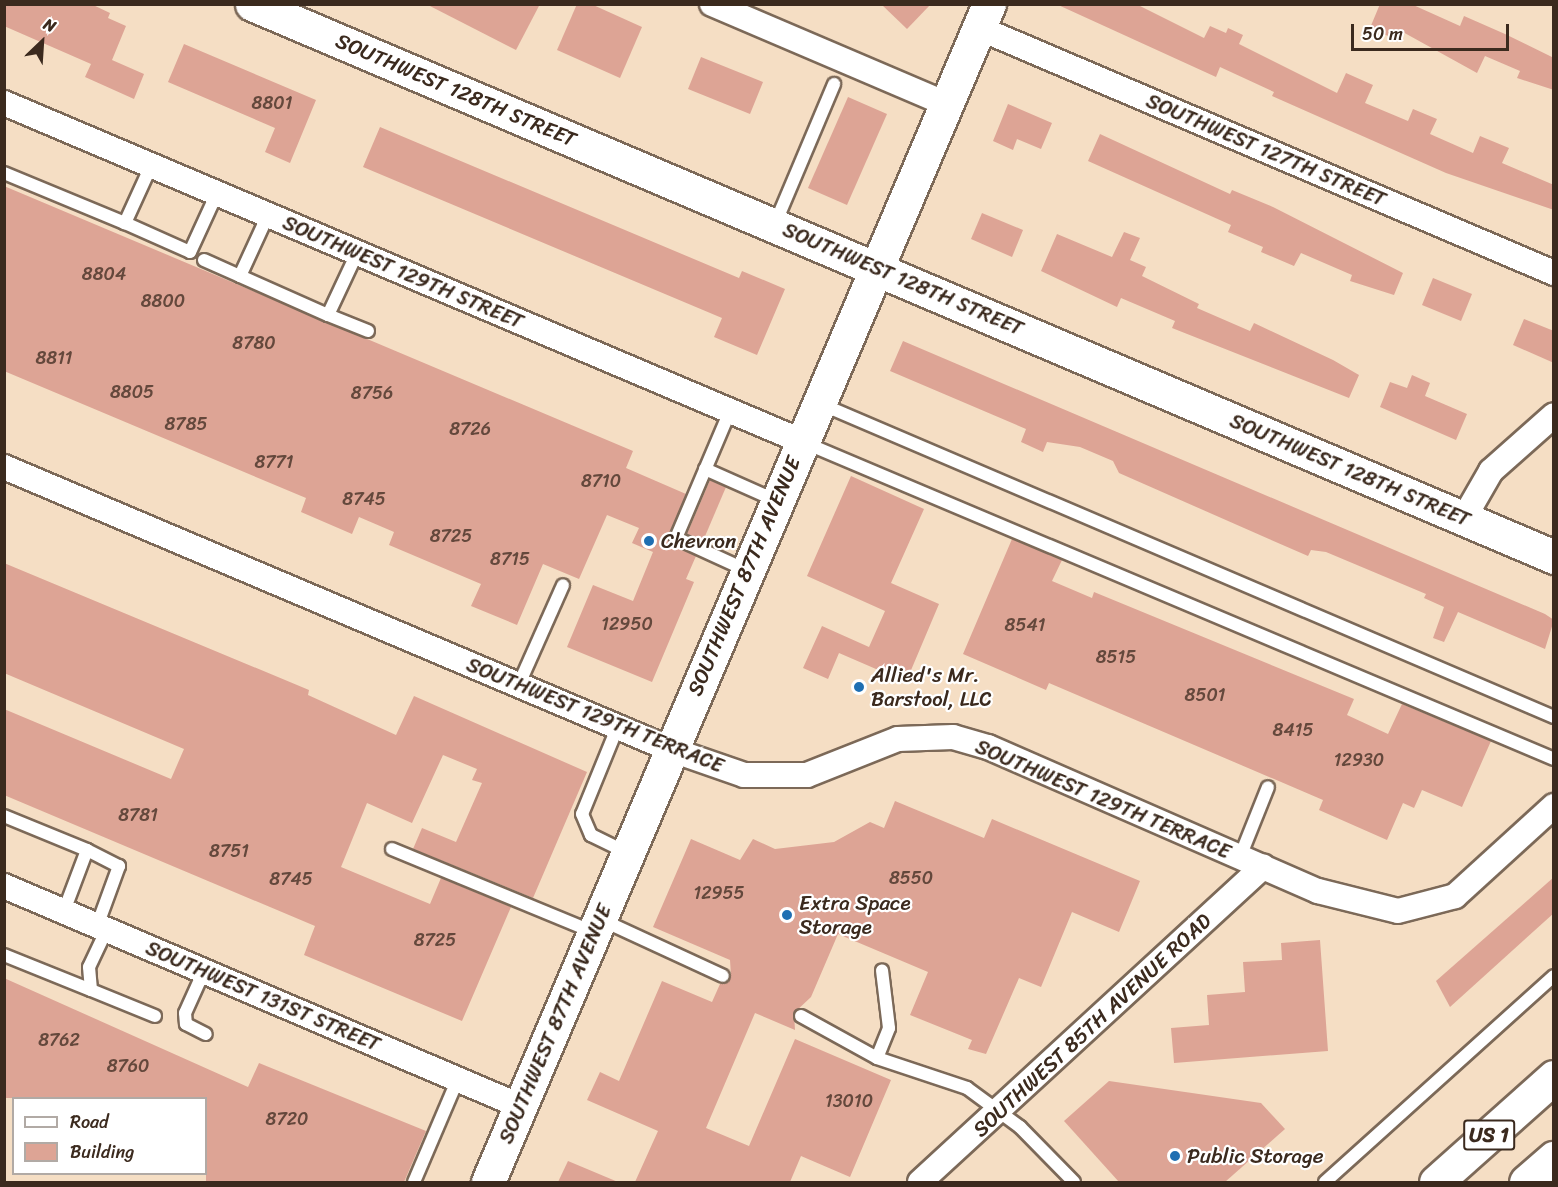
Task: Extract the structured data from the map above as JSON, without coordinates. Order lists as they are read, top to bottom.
{
  "streets": {
    "main road": ["SOUTHWEST 128TH STREET", "SOUTHWEST 87TH AVENUE", "US 1"],
    "street": [
      "SOUTHWEST 127TH STREET",
      "SOUTHWEST 129TH STREET",
      "SOUTHWEST 129TH TERRACE",
      "SOUTHWEST 131ST STREET",
      "SOUTHWEST 85TH AVENUE ROAD"
    ]
  },
  "crossings": [
    ["SOUTHWEST 128TH STREET", "SOUTHWEST 87TH AVENUE"],
    ["SOUTHWEST 127TH STREET", "SOUTHWEST 87TH AVENUE"],
    ["SOUTHWEST 129TH STREET", "SOUTHWEST 87TH AVENUE"],
    ["SOUTHWEST 87TH AVENUE", "SOUTHWEST 129TH TERRACE"],
    ["SOUTHWEST 87TH AVENUE", "SOUTHWEST 131ST STREET"],
    ["SOUTHWEST 129TH TERRACE", "SOUTHWEST 85TH AVENUE ROAD"]
  ],
  "places": [
    "Chevron",
    "Allied's Mr. Barstool, LLC",
    "Extra Space Storage",
    "Public Storage"
  ],
  "house_numbers": [
    "8801",
    "8804",
    "8800",
    "8780",
    "8811",
    "8805",
    "8756",
    "8785",
    "8726",
    "8771",
    "8710",
    "8745",
    "8725",
    "8715",
    "12950",
    "8541",
    "8515",
    "8501",
    "8415",
    "12930",
    "8781",
    "8751",
    "8550",
    "8745",
    "12955",
    "8725",
    "8762",
    "8760",
    "13010",
    "8720"
  ],
  "legend": ["Road", "Building"],
  "scale_bar": "50 m",
  "north": "top right"
}
